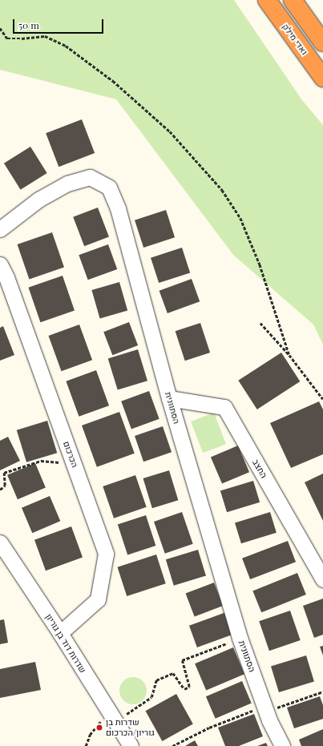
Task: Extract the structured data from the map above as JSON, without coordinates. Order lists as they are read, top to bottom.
{
  "streets": {
    "highway": ["ואדי מילק"],
    "street": [
      "הסתוונית",
      "הכרכום",
      "החצב",
      "שדרות דוד בן גוריון"
    ]
  },
  "crossings": [
    ["הסתוונית", "החצב"],
    ["הכרכום", "שדרות דוד בן גוריון"]
  ],
  "places": ["שדרות בן גוריון/הכרכום"],
  "scale_bar": "50 m"
}
